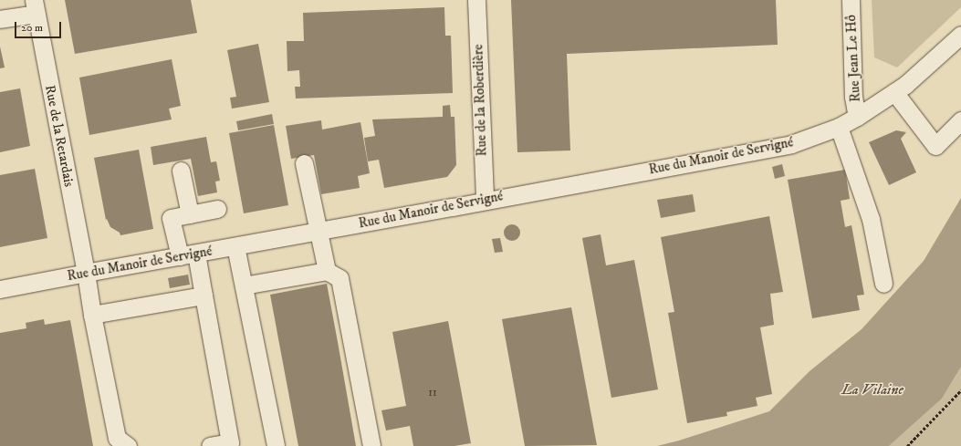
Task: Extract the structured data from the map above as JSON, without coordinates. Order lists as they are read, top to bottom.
{
  "streets": {
    "street": [
      "Rue Jean Le Hô",
      "Rue de la Roberdière",
      "Rue de la Retardais",
      "Rue du Manoir de Servigné"
    ]
  },
  "crossings": [
    ["Rue Jean Le Hô", "Rue du Manoir de Servigné"],
    ["Rue de la Roberdière", "Rue du Manoir de Servigné"],
    ["Rue de la Retardais", "Rue du Manoir de Servigné"]
  ],
  "water": ["La Vilaine"],
  "house_numbers": ["11"],
  "scale_bar": "20 m"
}
